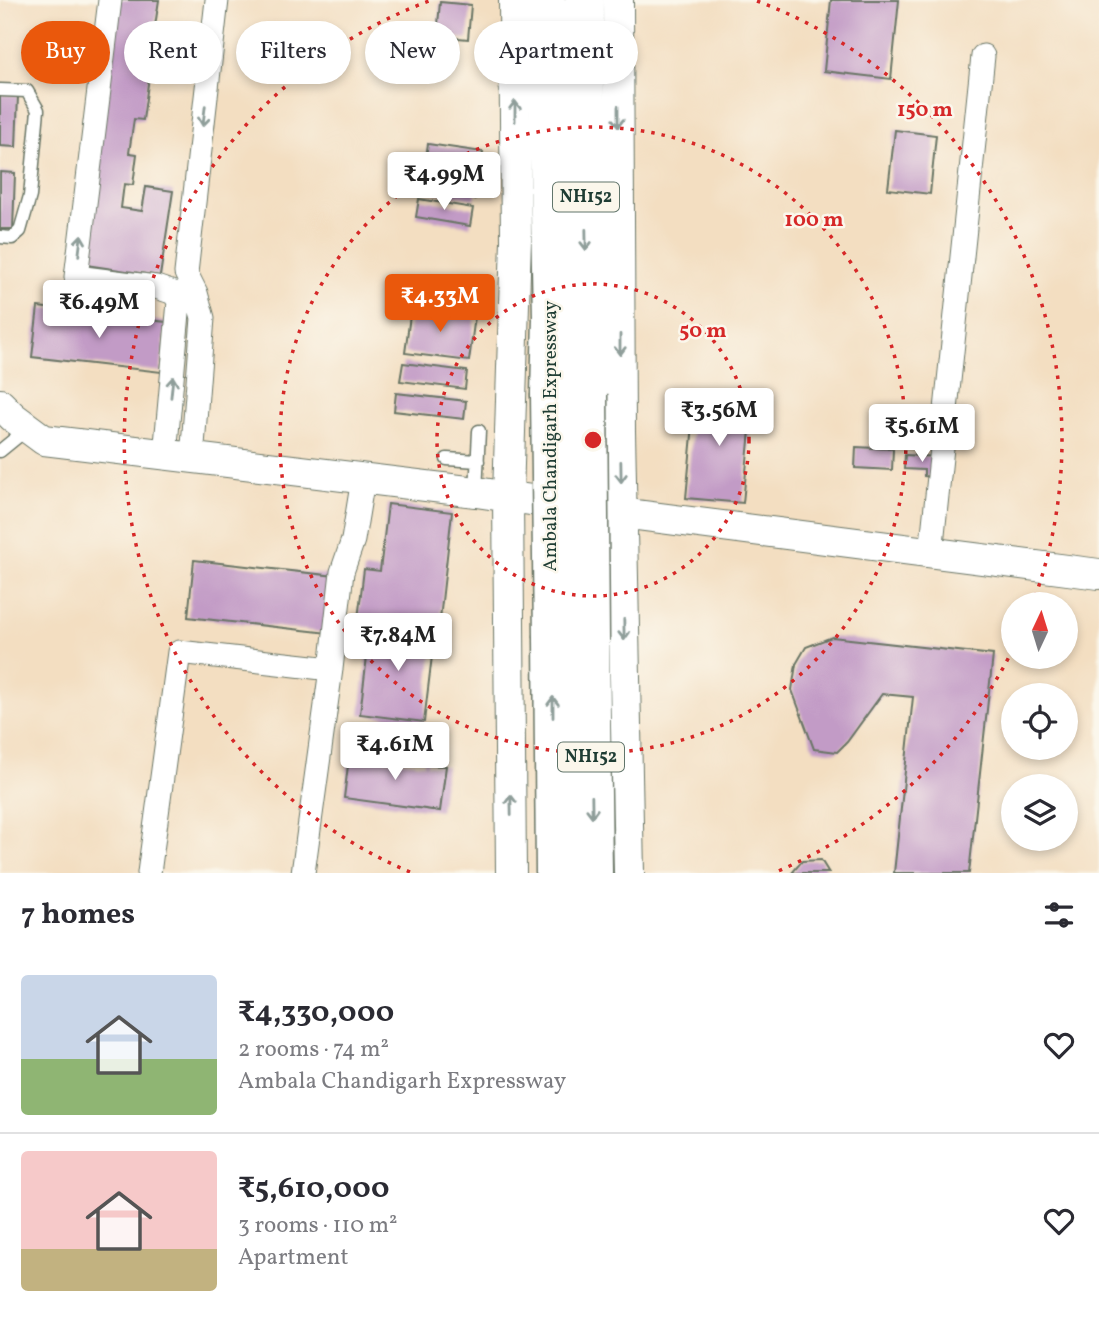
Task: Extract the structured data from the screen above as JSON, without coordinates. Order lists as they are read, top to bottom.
{
  "streets": {
    "highway": ["NH152", "Ambala Chandigarh Expressway"]
  },
  "north": "top",
  "page": {
    "chip": [
      "Buy",
      "Rent",
      "Filters",
      "New",
      "Apartment"
    ],
    "price": [
      "₹4.99M",
      "₹4.33M",
      "₹6.49M",
      "₹3.56M",
      "₹5.61M",
      "₹7.84M",
      "₹4.61M"
    ],
    "heading": "7 homes",
    "list": [
      {
        "name": "₹4,330,000",
        "note": "2 rooms · 74 m² · Ambala Chandigarh Expressway"
      },
      {
        "name": "₹5,610,000",
        "note": "3 rooms · 110 m² · Apartment"
      }
    ]
  },
  "rings": ["150 m", "100 m", "50 m"]
}
